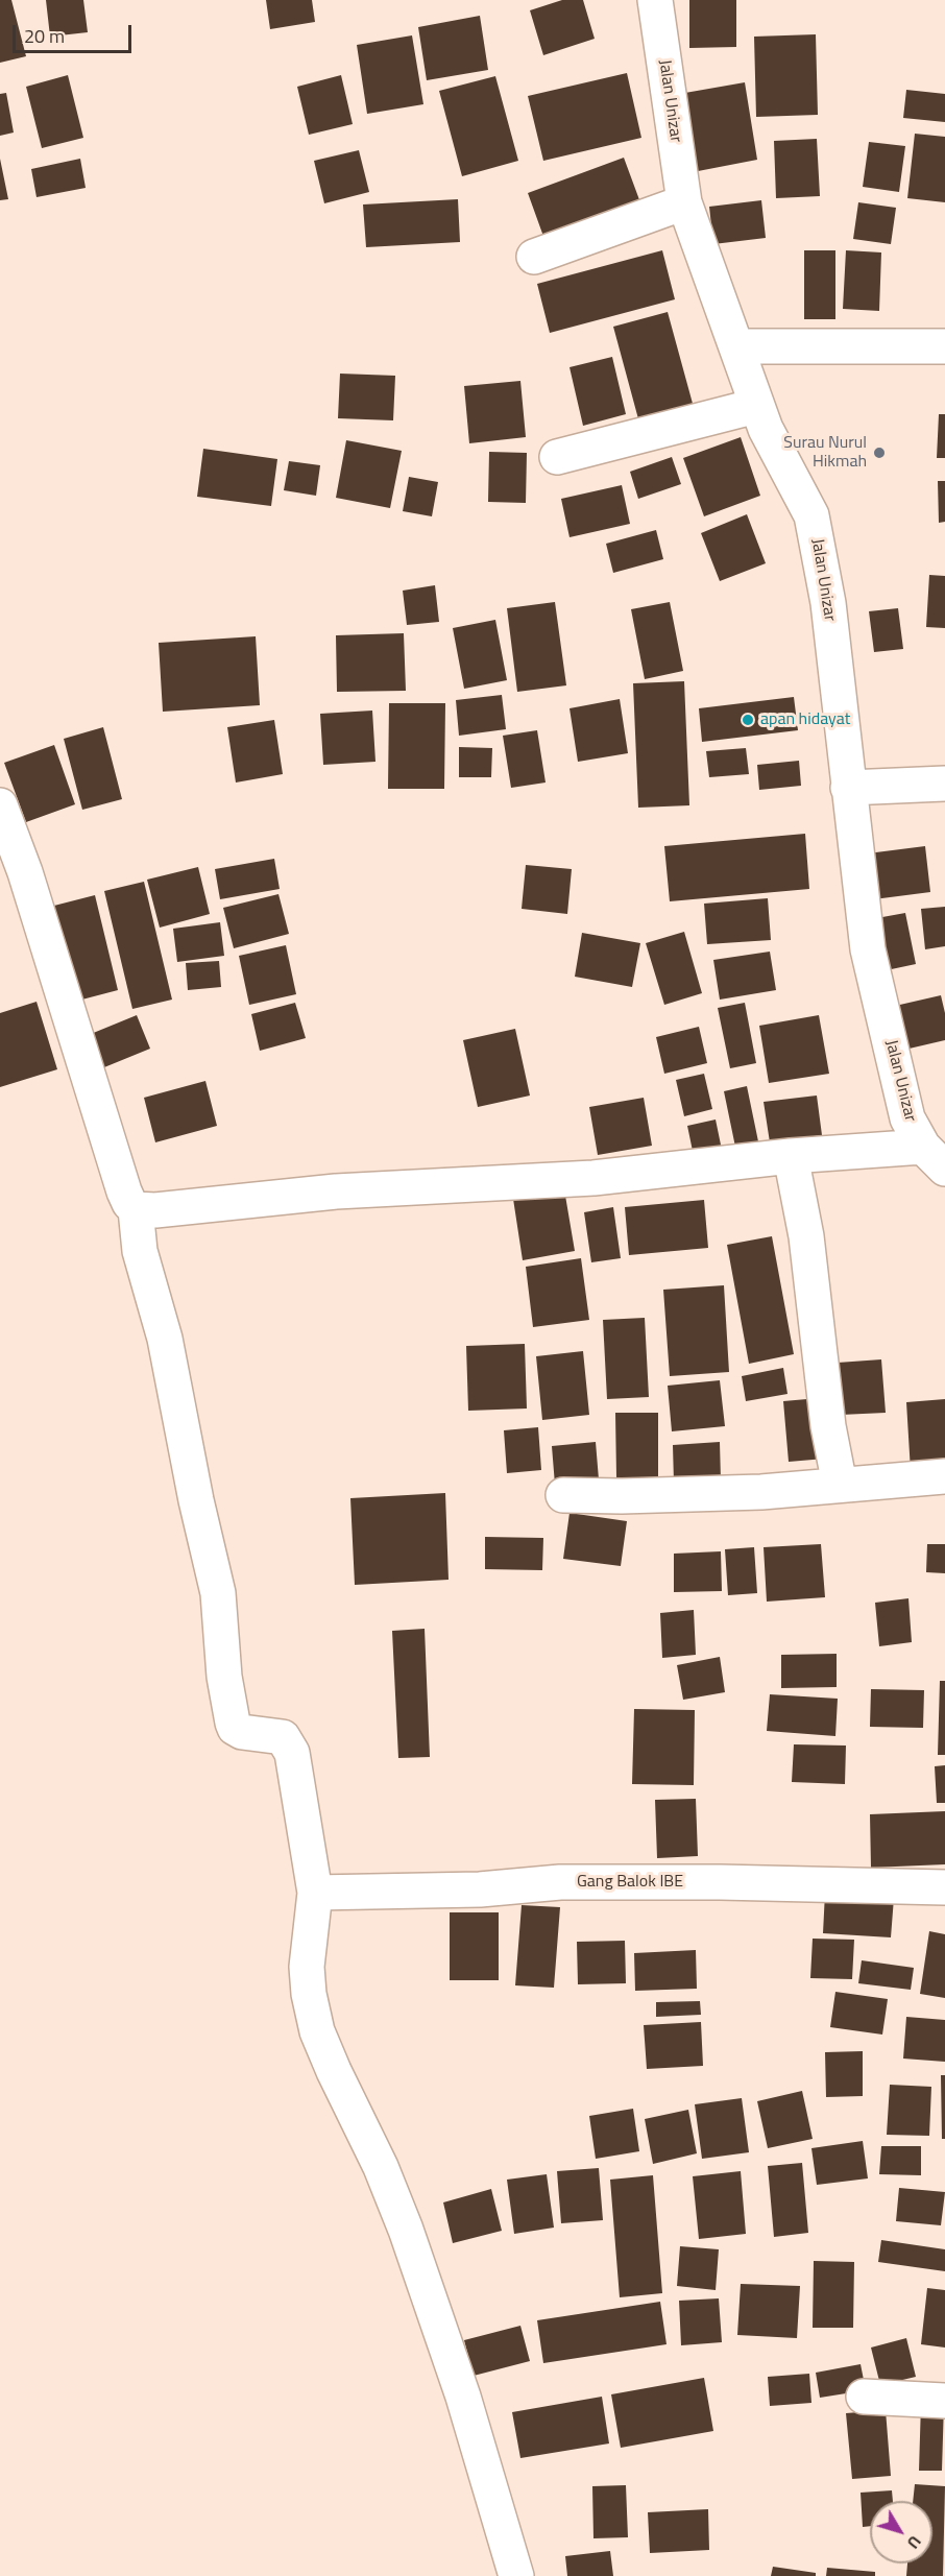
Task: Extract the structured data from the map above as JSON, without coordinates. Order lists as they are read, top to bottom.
{
  "streets": {
    "street": ["Jalan Unizar", "Gang Balok IBE"]
  },
  "places": ["Surau Nurul Hikmah", "apan hidayat"],
  "scale_bar": "20 m",
  "north": "bottom right"
}
